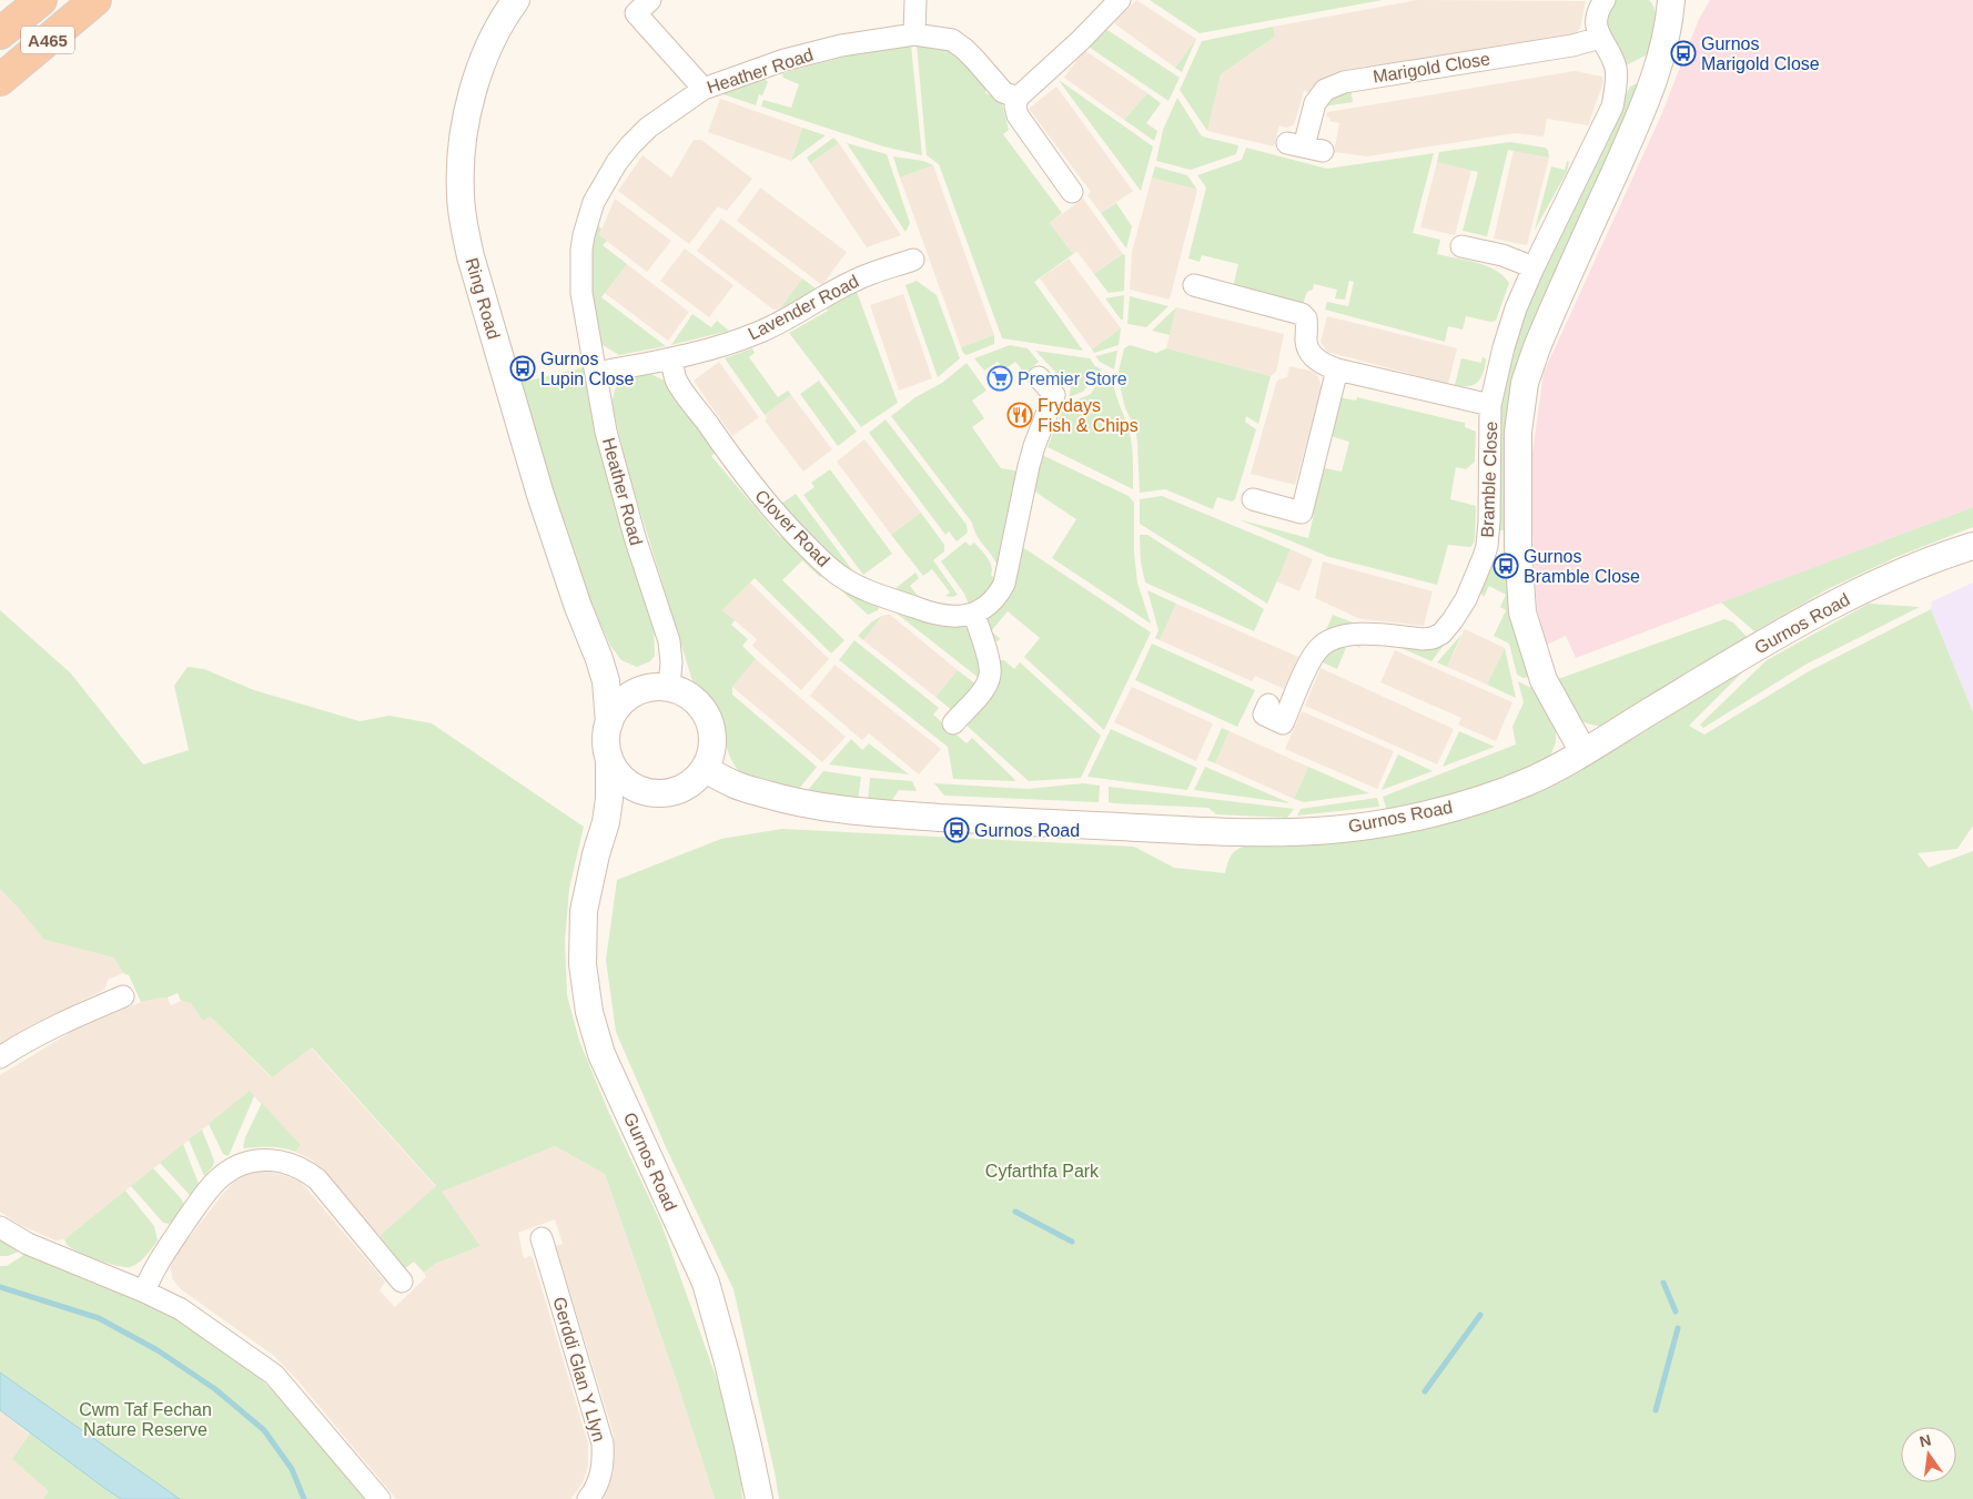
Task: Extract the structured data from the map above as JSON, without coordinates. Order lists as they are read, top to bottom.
{
  "streets": {
    "highway": ["A465"],
    "street": [
      "Marigold Close",
      "Heather Road",
      "Ring Road",
      "Lavender Road",
      "Bramble Close",
      "Clover Road",
      "Gurnos Road",
      "Gerddi Glan Y Llyn"
    ]
  },
  "crossings": [
    ["Heather Road", "Ring Road"],
    ["Heather Road", "Lavender Road"],
    ["Heather Road", "Gurnos Road"],
    ["Ring Road", "Gurnos Road"],
    ["Lavender Road", "Clover Road"]
  ],
  "parks": ["Cyfarthfa Park", "Cwm Taf Fechan Nature Reserve"],
  "places": {
    "bus stop": [
      "Gurnos Marigold Close",
      "Gurnos Lupin Close",
      "Gurnos Bramble Close",
      "Gurnos Road"
    ],
    "supermarket": ["Premier Store"],
    "restaurant": ["Frydays Fish & Chips"]
  },
  "north": "top"
}
